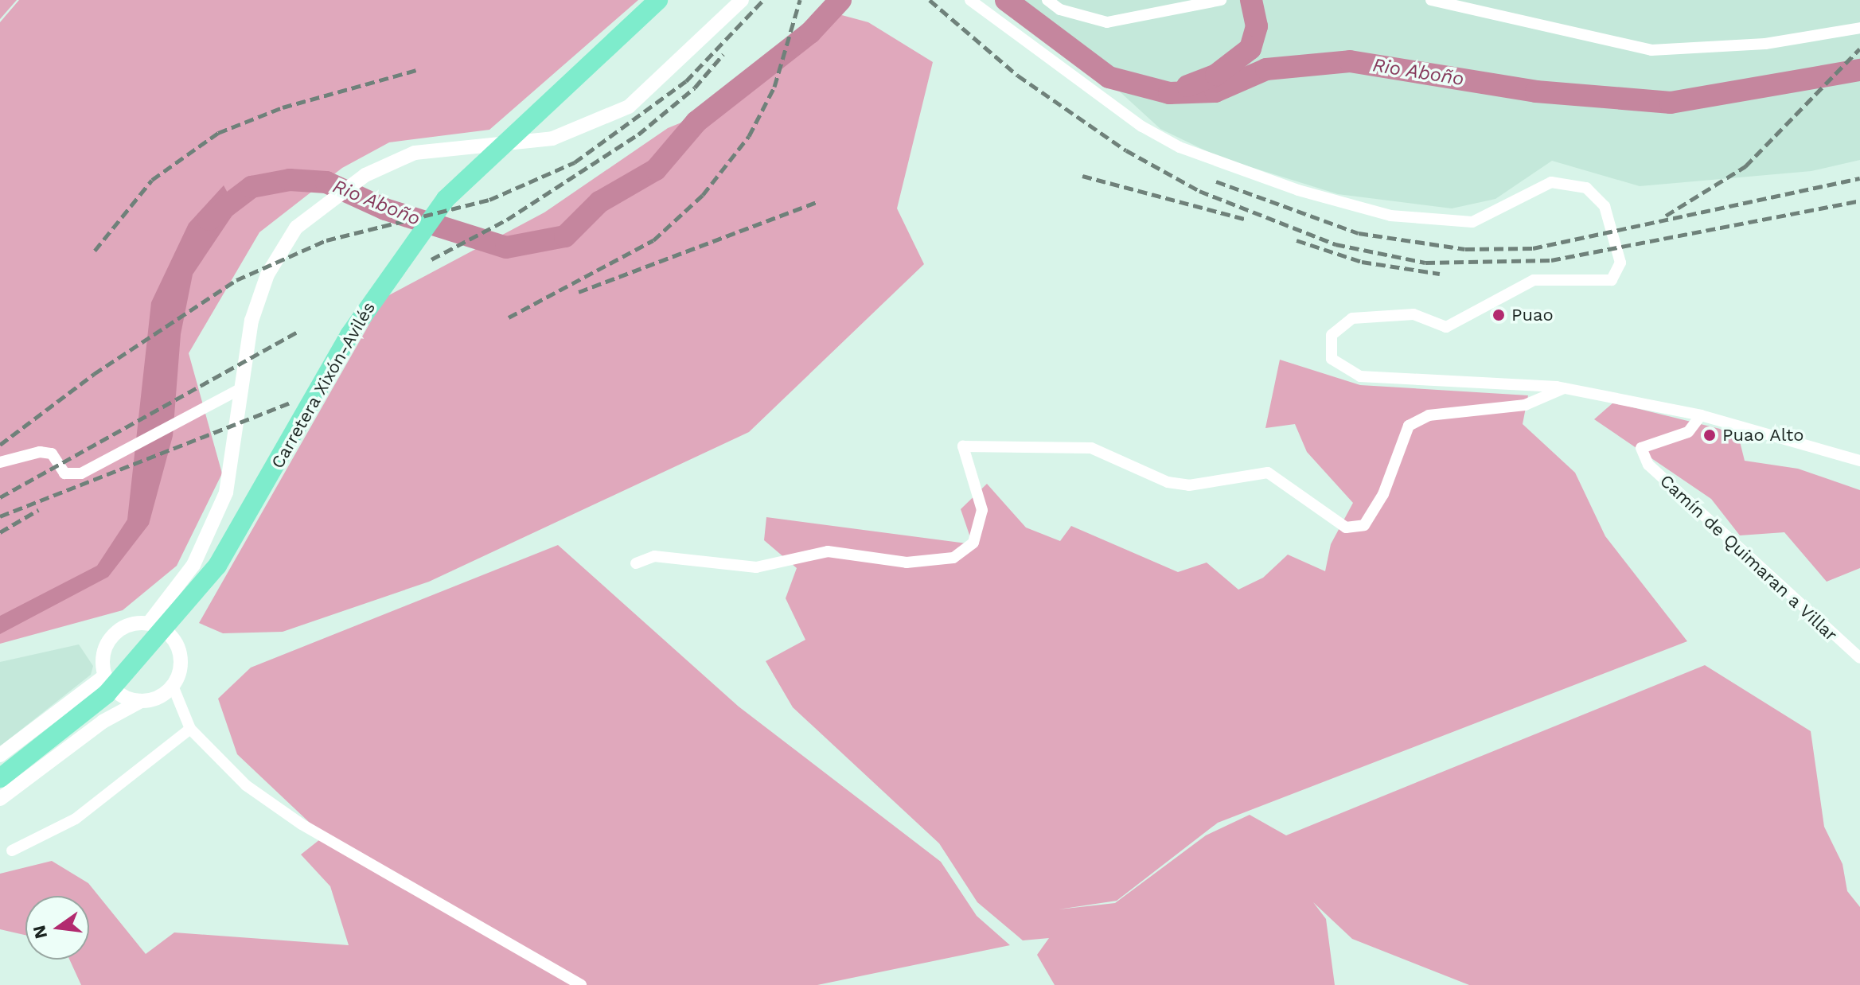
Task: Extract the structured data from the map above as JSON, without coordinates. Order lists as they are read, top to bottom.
{
  "streets": {
    "highway": ["Carretera Xixón-Avilés"],
    "street": ["Camín de Quimaran a Villar"]
  },
  "water": ["Rio Aboño"],
  "places": ["Puao", "Puao Alto"],
  "north": "left"
}
